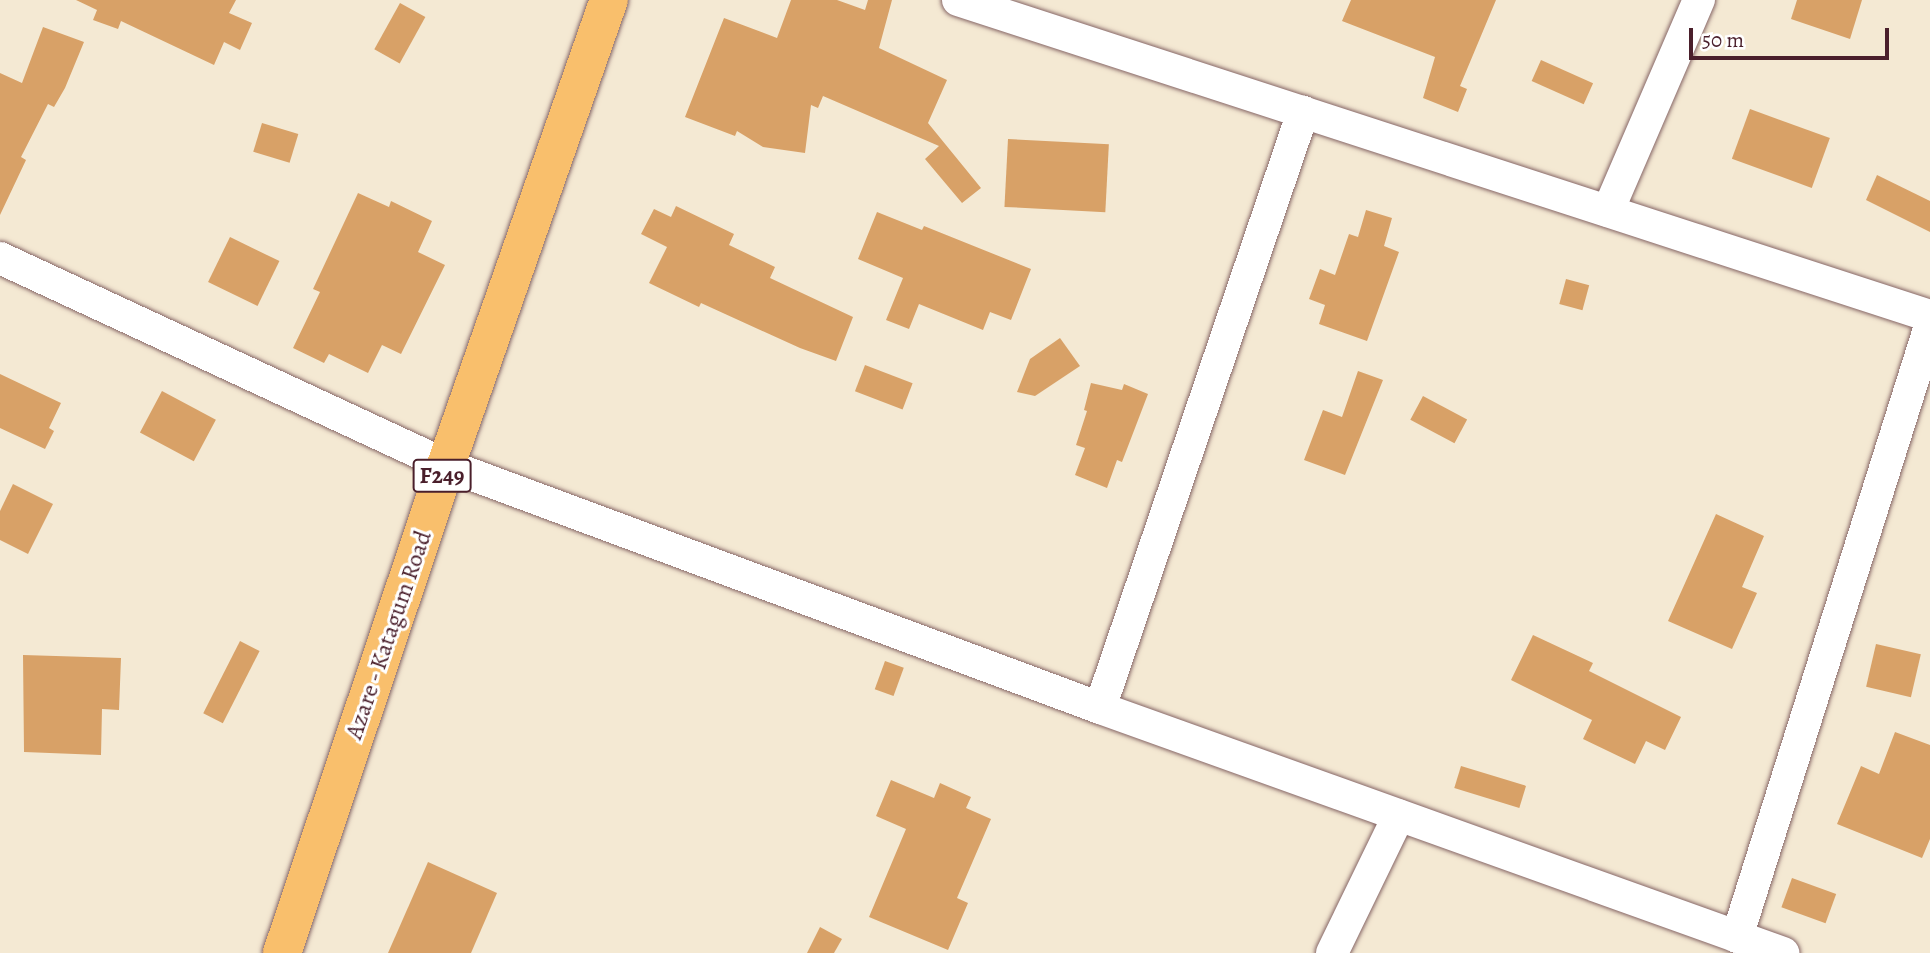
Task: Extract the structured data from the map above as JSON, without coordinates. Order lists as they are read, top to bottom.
{
  "streets": {
    "main road": ["F249", "Azare - Katagum Road"]
  },
  "scale_bar": "50 m"
}
